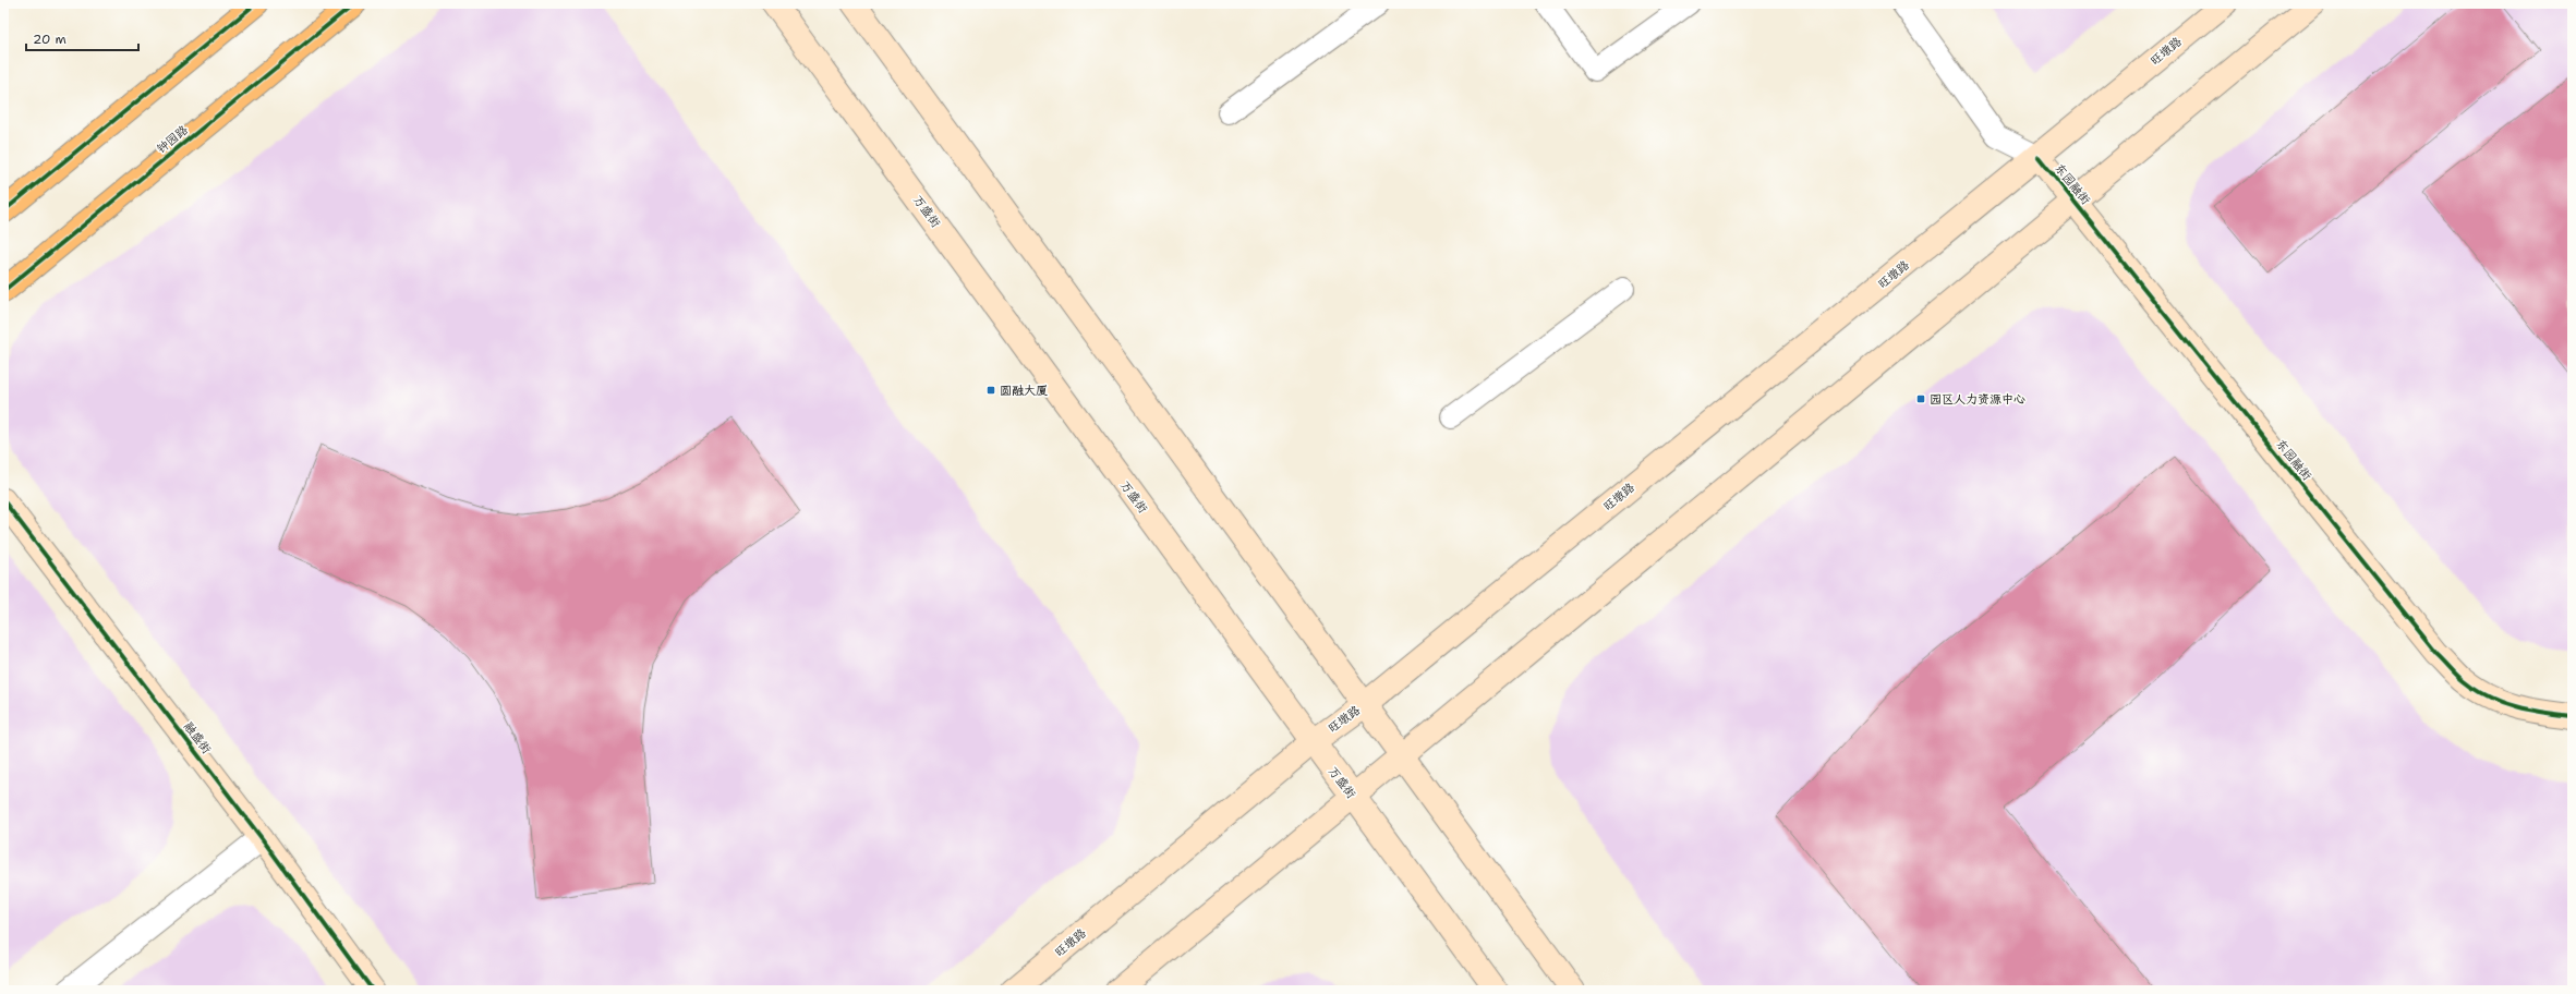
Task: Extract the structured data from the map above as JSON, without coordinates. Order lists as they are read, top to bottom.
{
  "streets": {
    "main road": [
      "旺墩路",
      "钟园路",
      "东园融街",
      "万盛街",
      "融盛街"
    ]
  },
  "crossings": [
    ["旺墩路", "东园融街"],
    ["旺墩路", "万盛街"]
  ],
  "places": {
    "transit": ["圆融大厦", "园区人力资源中心"]
  },
  "scale_bar": "20 m"
}
